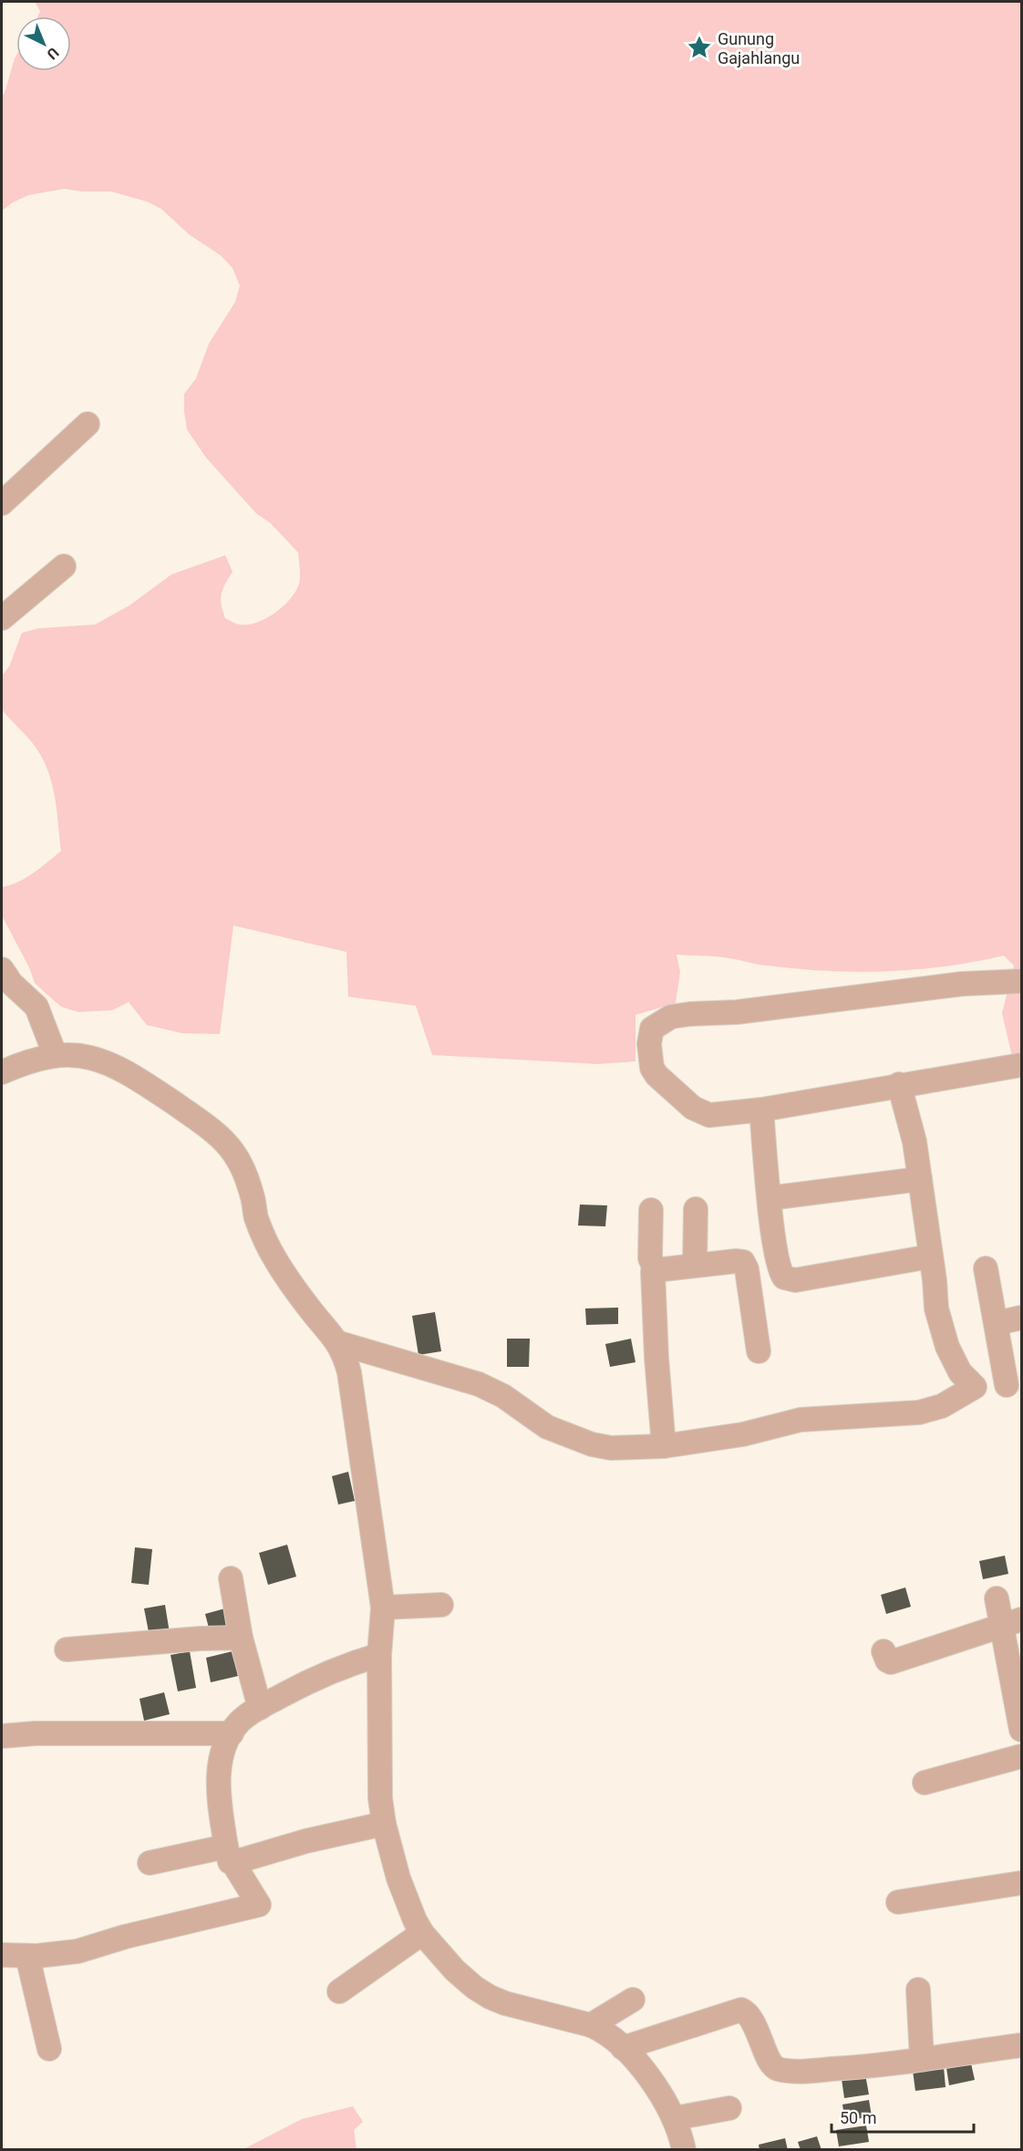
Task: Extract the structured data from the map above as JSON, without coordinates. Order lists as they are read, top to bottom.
{
  "places": {
    "place": ["Gunung Gajahlangu"]
  },
  "scale_bar": "50 m",
  "north": "bottom right"
}
